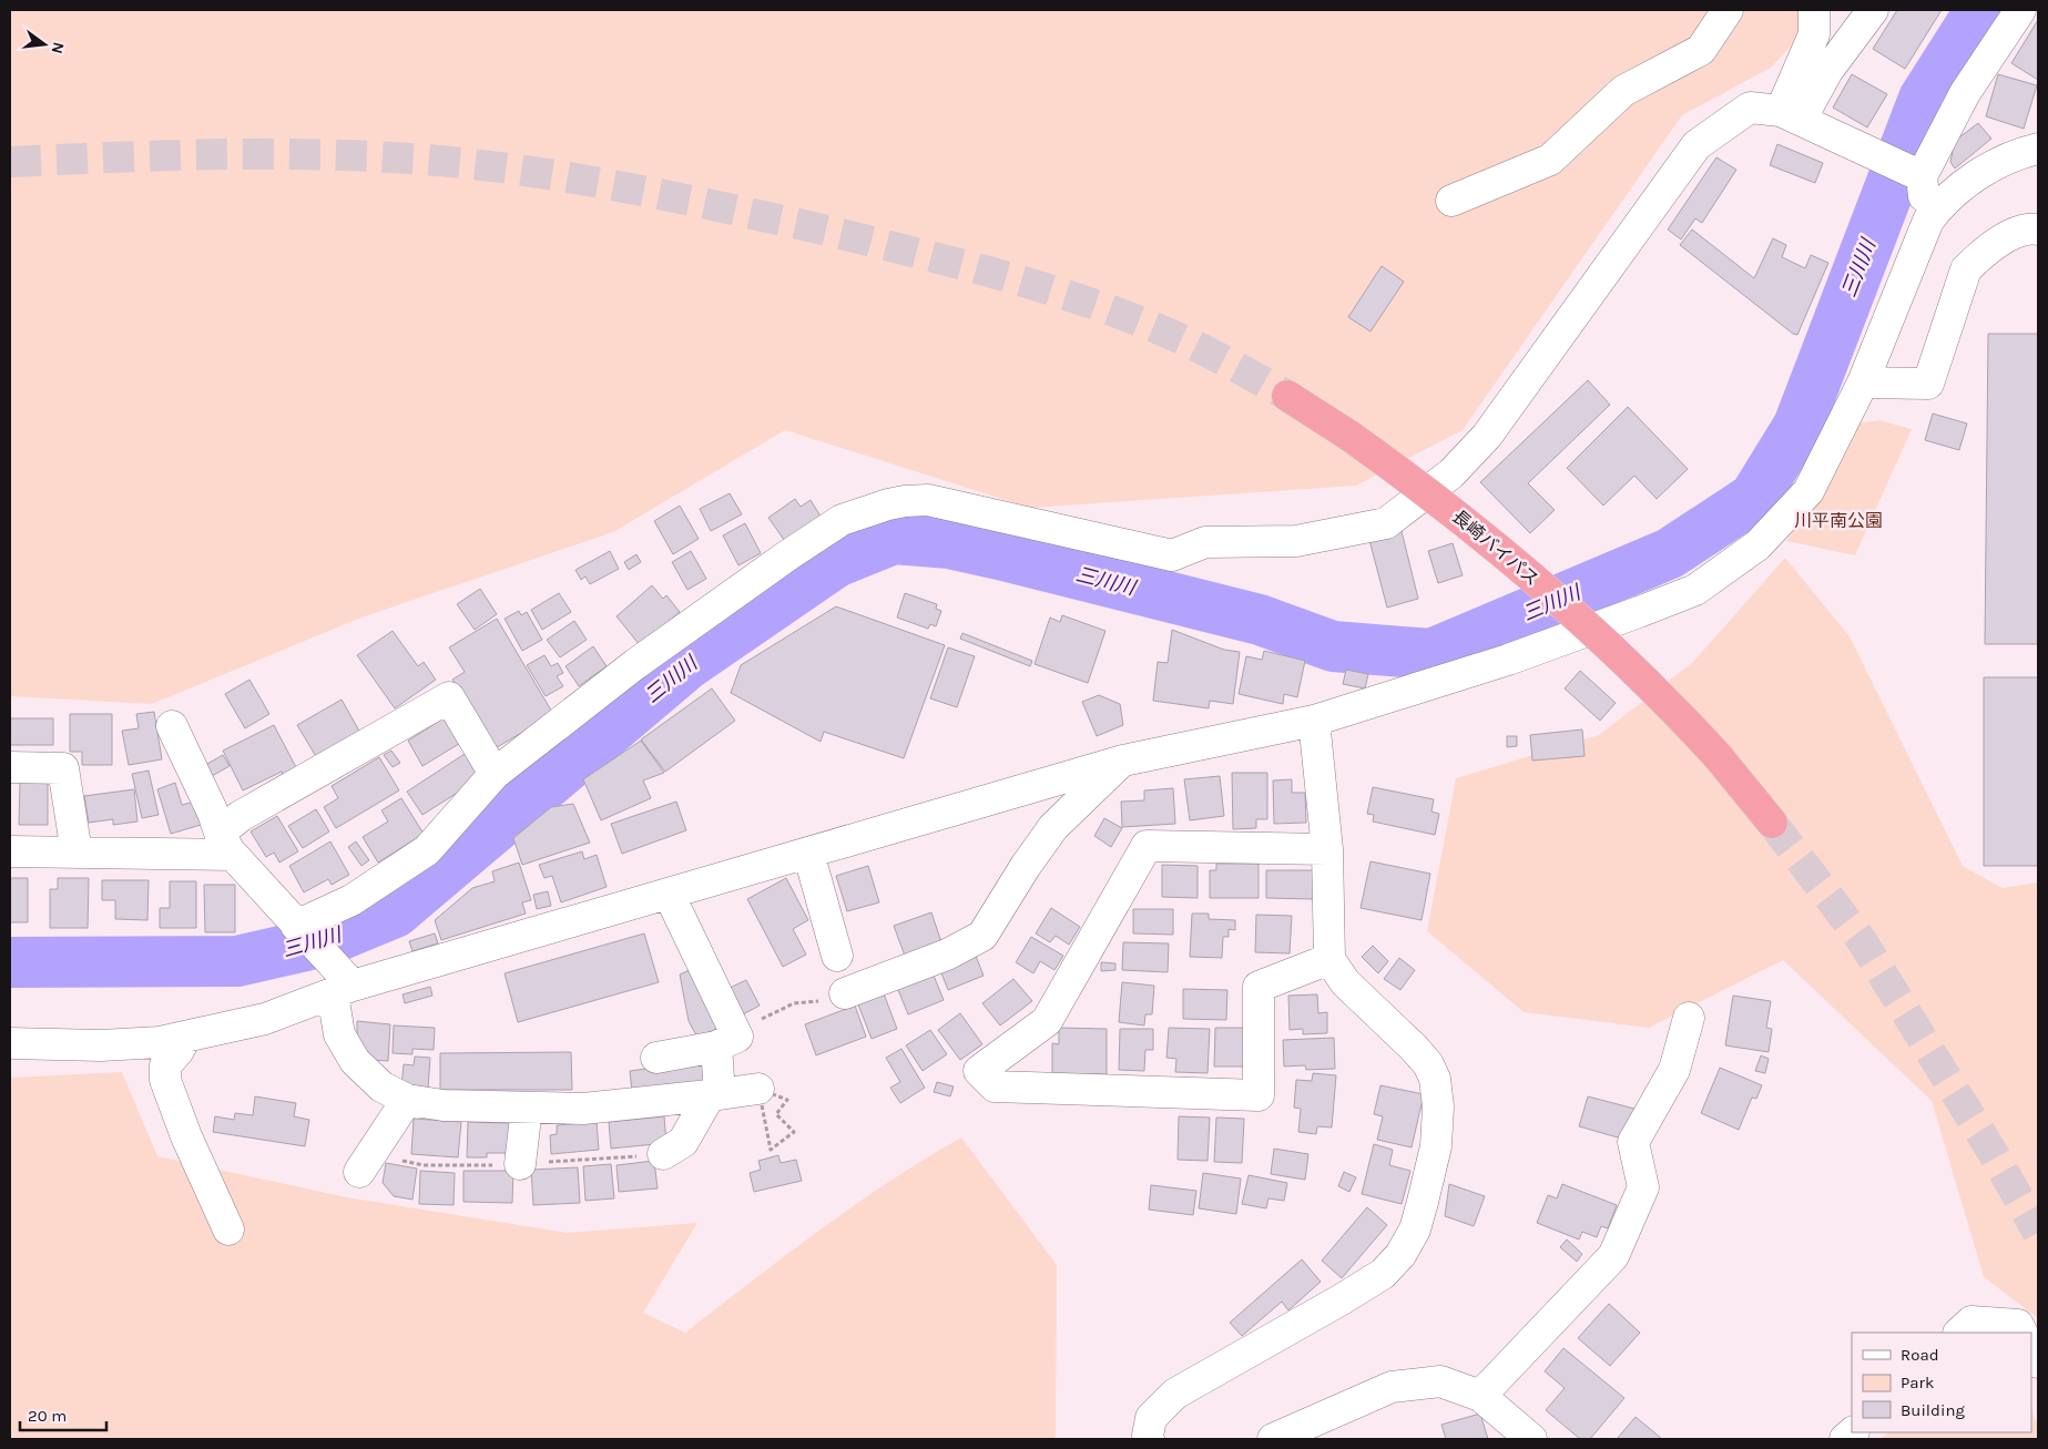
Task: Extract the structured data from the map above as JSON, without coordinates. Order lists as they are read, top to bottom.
{
  "streets": {
    "highway": ["長崎バイパス"]
  },
  "water": ["三川川"],
  "parks": ["川平南公園"],
  "legend": ["Road", "Park", "Building"],
  "scale_bar": "20 m",
  "north": "right"
}
